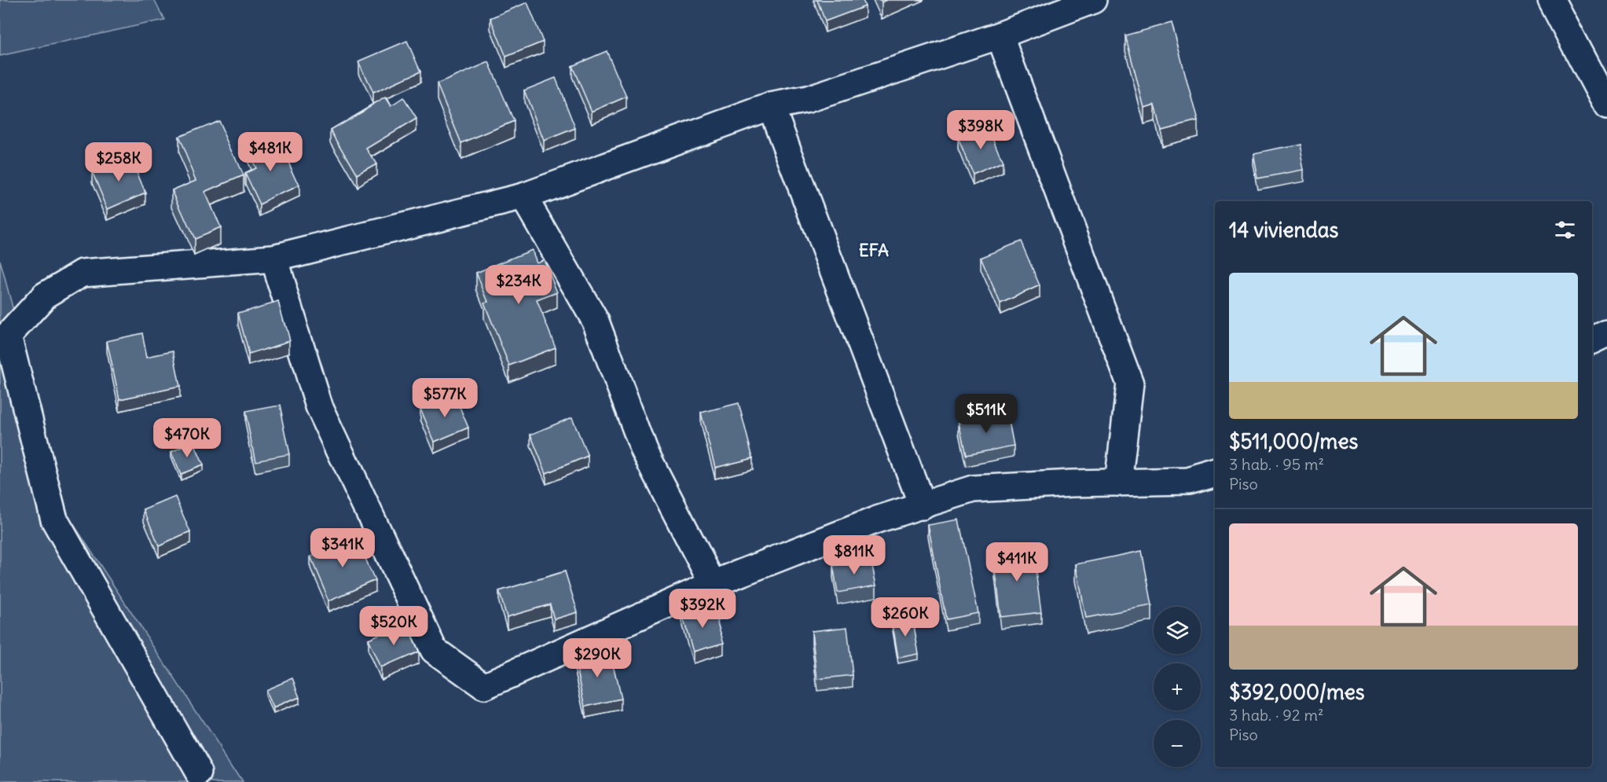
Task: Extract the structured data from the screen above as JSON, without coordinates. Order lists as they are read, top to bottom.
{
  "districts": ["EFA"],
  "page": {
    "price": [
      "$398K",
      "$481K",
      "$258K",
      "$234K",
      "$577K",
      "$511K",
      "$470K",
      "$341K",
      "$811K",
      "$411K",
      "$392K",
      "$260K",
      "$520K",
      "$290K"
    ],
    "heading": "14 viviendas",
    "list": [
      {
        "name": "$511,000/mes",
        "note": "3 hab. · 95 m² · Piso"
      },
      {
        "name": "$392,000/mes",
        "note": "3 hab. · 92 m² · Piso"
      }
    ],
    "map_buttons": ["+", "−"]
  }
}
